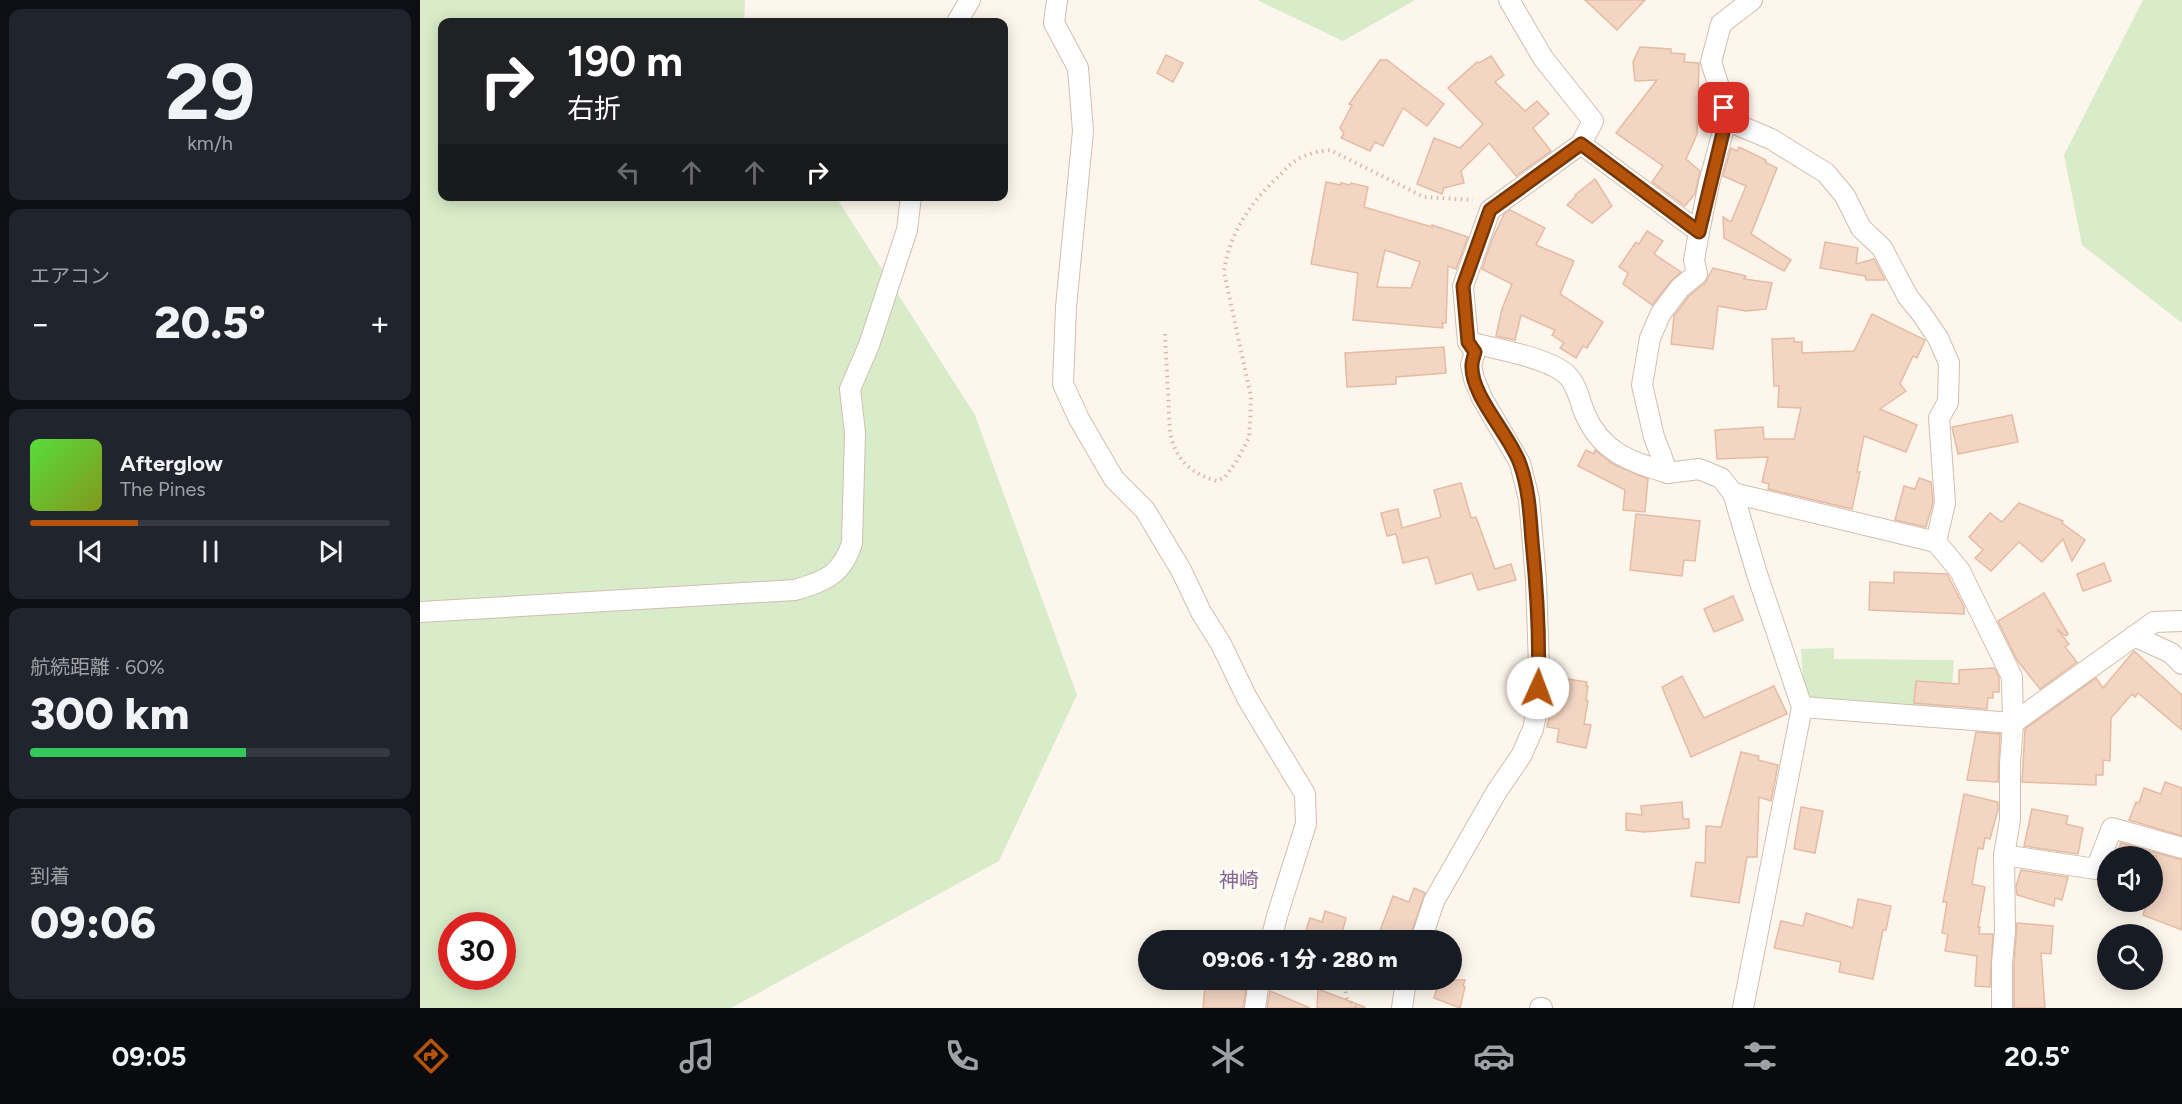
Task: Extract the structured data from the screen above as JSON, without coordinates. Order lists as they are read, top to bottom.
{
  "districts": ["神崎"],
  "page": {
    "tile": [
      ["29", "km/h"],
      "エアコン",
      ["航続距離 · 60%", "300 km"],
      ["到着", "09:06"]
    ],
    "turn": ["190 m", "右折"],
    "heat": ["−", "20.5°", "+"],
    "song": ["Afterglow", "The Pines"],
    "limit": "30",
    "trip": "09:06 · 1 分 · 280 m",
    "tabs": ["09:05", "20.5°"]
  }
}
